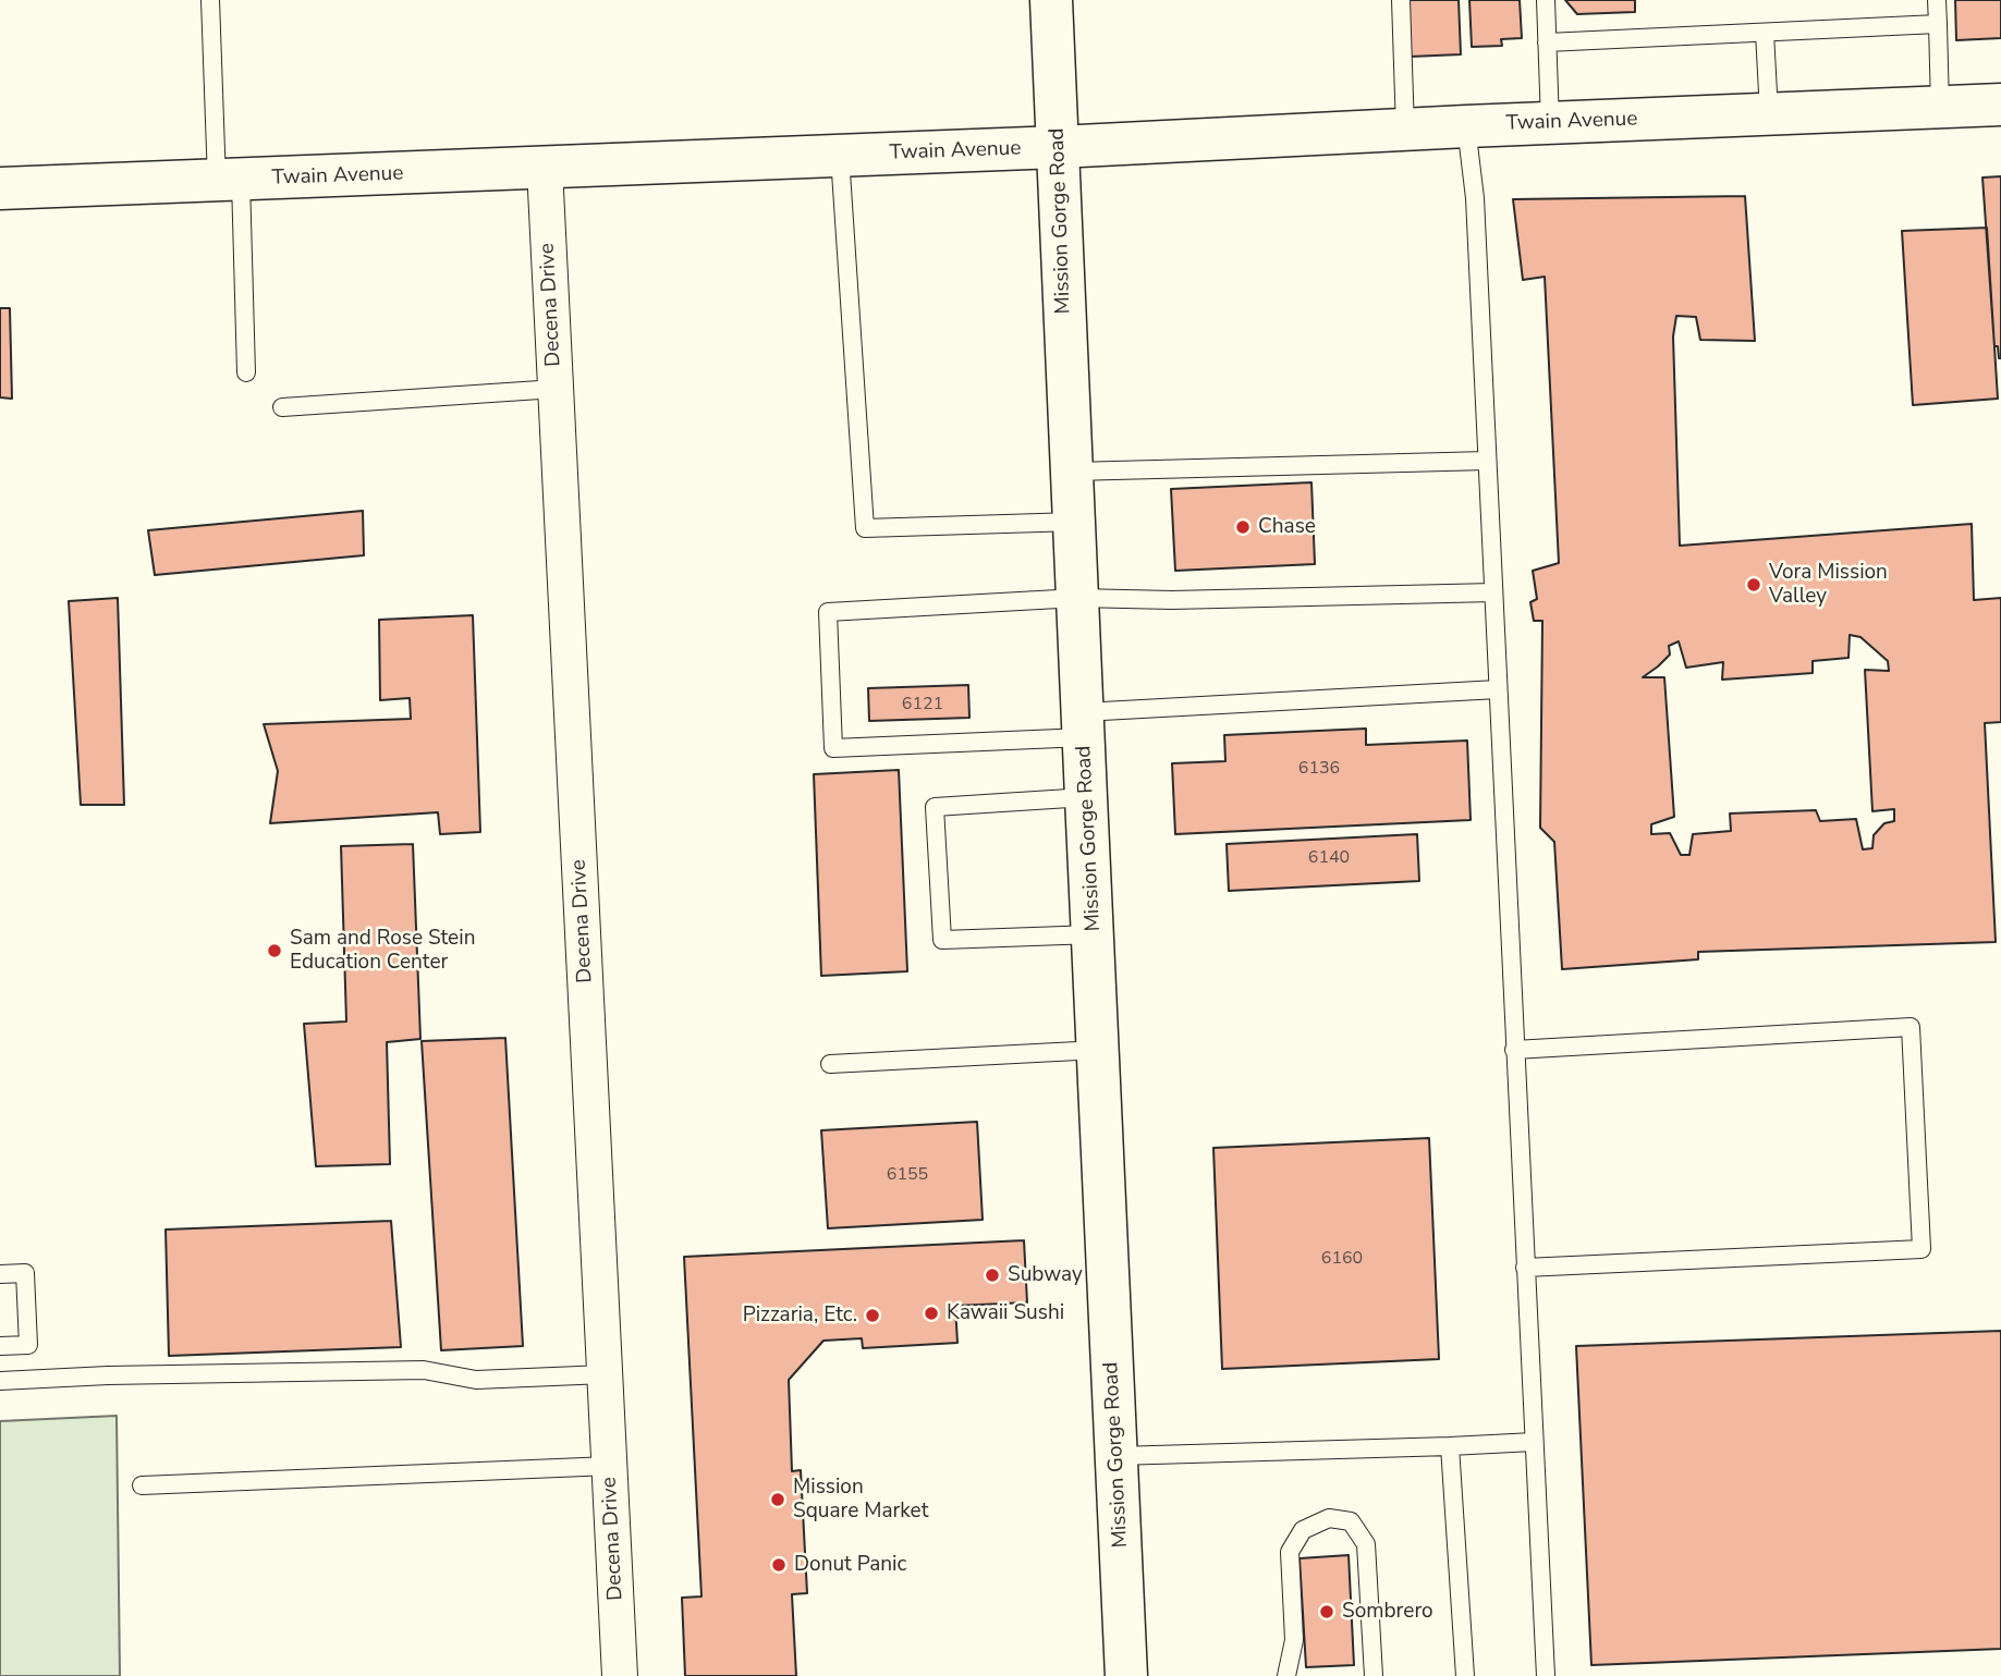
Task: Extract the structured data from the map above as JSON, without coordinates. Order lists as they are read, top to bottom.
{
  "streets": {
    "main road": ["Twain Avenue", "Mission Gorge Road"],
    "street": ["Decena Drive"]
  },
  "crossings": [
    ["Twain Avenue", "Mission Gorge Road"],
    ["Twain Avenue", "Decena Drive"]
  ],
  "places": [
    "Chase",
    "Vora Mission Valley",
    "Sam and Rose Stein Education Center",
    "Subway",
    "Kawaii Sushi",
    "Pizzaria, Etc.",
    "Mission Square Market",
    "Donut Panic",
    "Sombrero"
  ],
  "house_numbers": [
    "6121",
    "6136",
    "6140",
    "6155",
    "6160"
  ]
}
